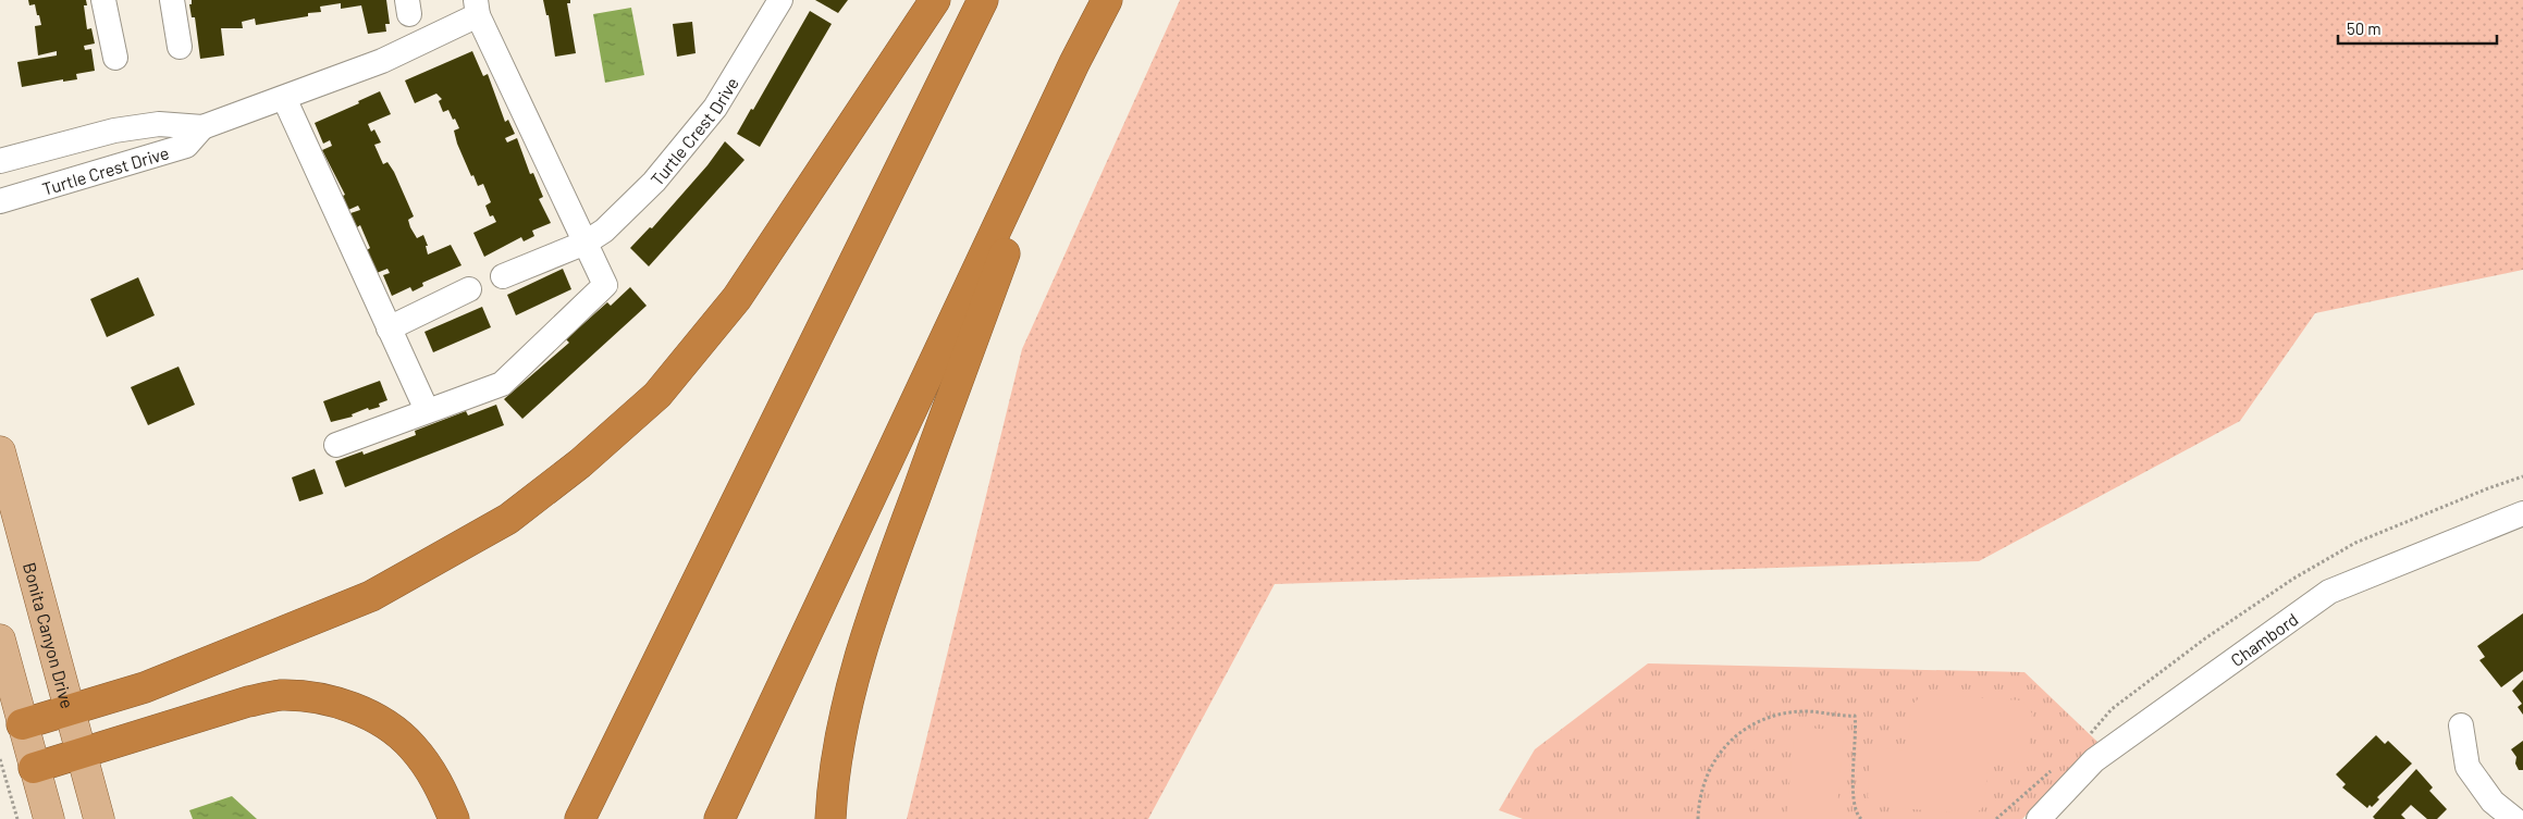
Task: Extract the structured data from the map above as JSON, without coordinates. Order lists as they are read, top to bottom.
{
  "streets": {
    "main road": ["Bonita Canyon Drive"],
    "street": ["Turtle Crest Drive", "Chambord"]
  },
  "scale_bar": "50 m"
}
